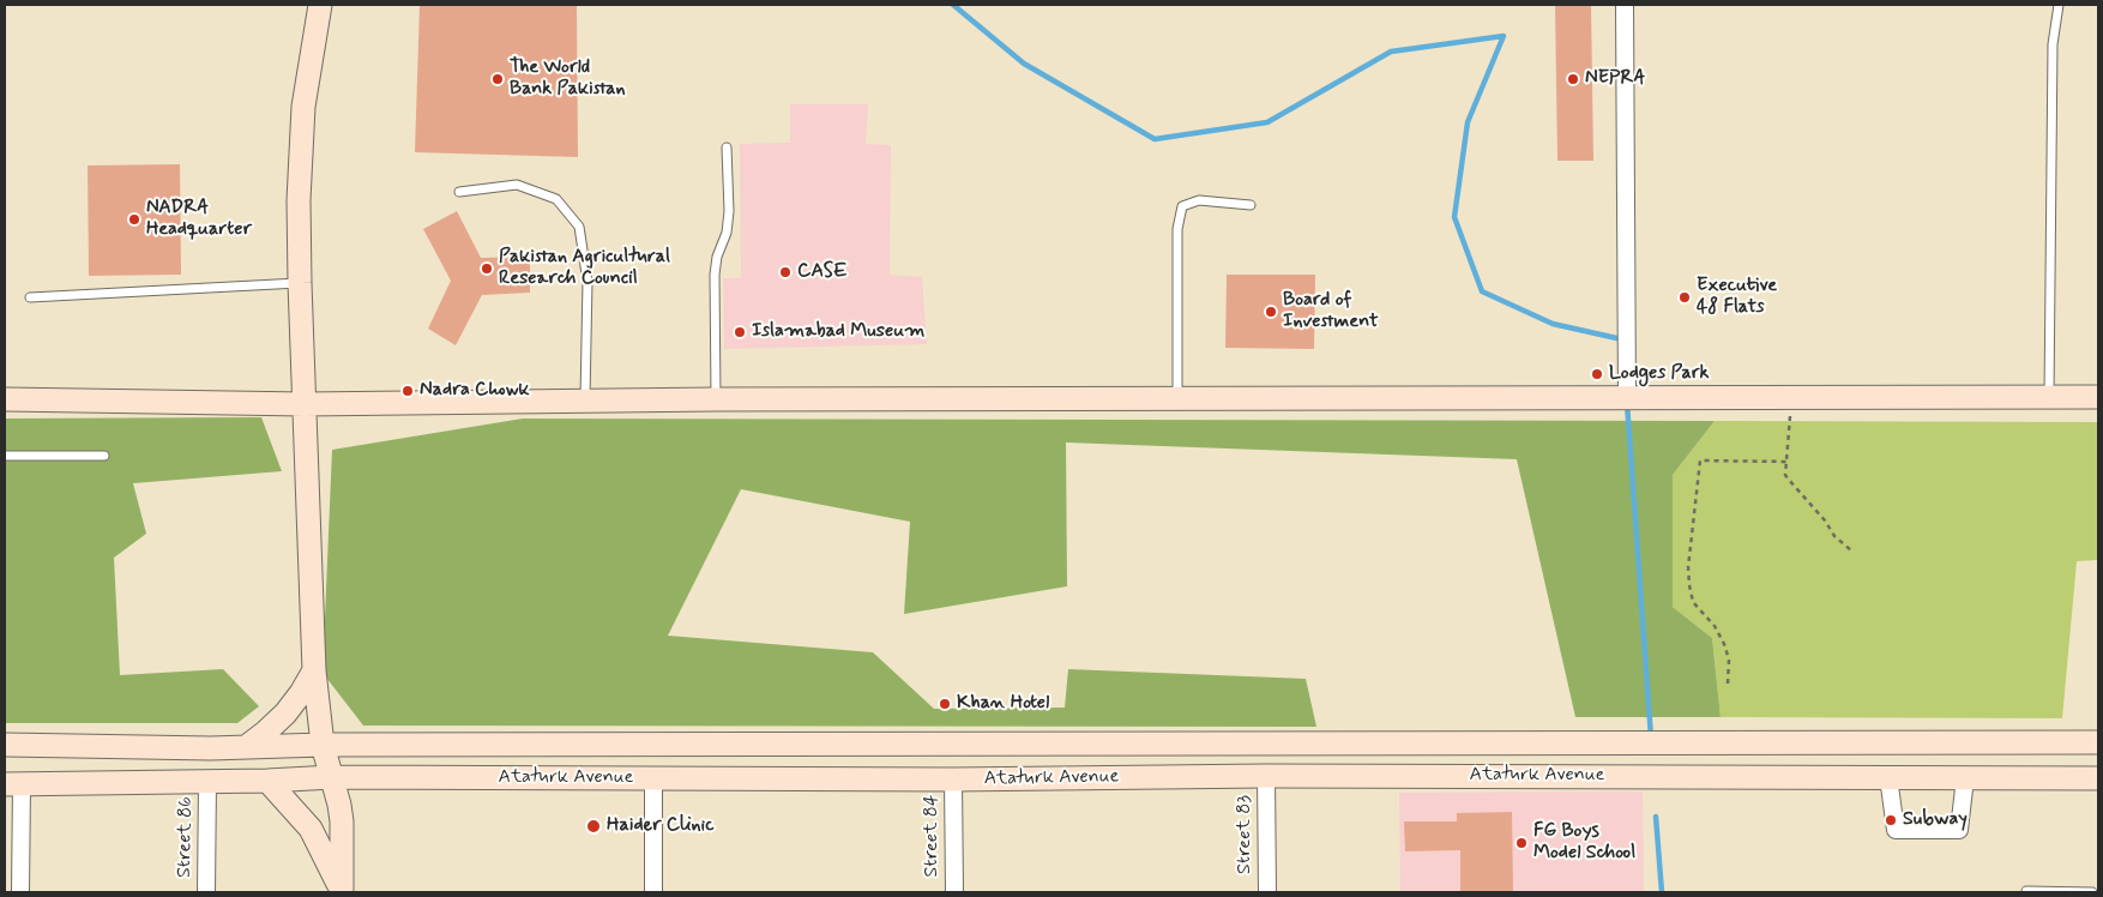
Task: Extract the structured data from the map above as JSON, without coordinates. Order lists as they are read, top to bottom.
{
  "streets": {
    "street": [
      "Ataturk Avenue",
      "Street 83",
      "Street 84",
      "Street 86"
    ]
  },
  "crossings": [
    ["Ataturk Avenue", "Street 83"],
    ["Ataturk Avenue", "Street 84"],
    ["Ataturk Avenue", "Street 86"]
  ],
  "places": [
    "The World Bank Pakistan",
    "NEPRA",
    "NADRA Headquarter",
    "Pakistan Agricultural Research Council",
    "CASE",
    "Executive 48 Flats",
    "Board of Investment",
    "Islamabad Museum",
    "Lodges Park",
    "Nadra Chowk",
    "Khan Hotel",
    "Subway",
    "Haider Clinic",
    "FG Boys Model School"
  ]
}
